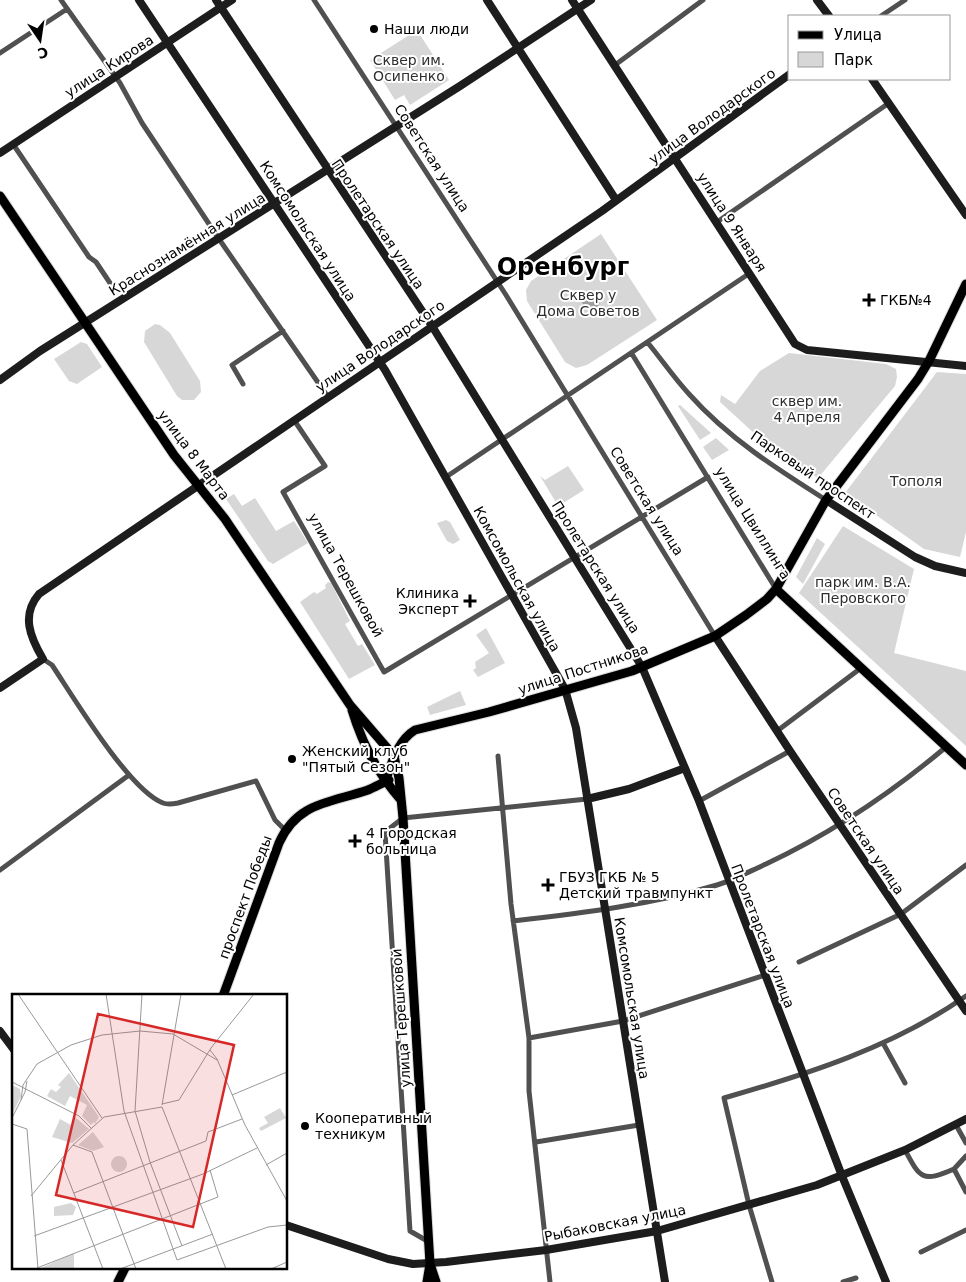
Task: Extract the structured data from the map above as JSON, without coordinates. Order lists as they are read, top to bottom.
{
  "streets": {
    "main road": [
      "улица Кирова",
      "улица Володарского",
      "Советская улица",
      "улица 9 Января",
      "Пролетарская улица",
      "Комсомольская улица",
      "Краснознамённая улица",
      "улица 8 Марта",
      "Парковый проспект",
      "улица Цвиллинга",
      "улица Терешковой",
      "улица Постникова",
      "проспект Победы",
      "Рыбаковская улица"
    ]
  },
  "crossings": [
    ["улица Кирова", "Пролетарская улица"],
    ["улица Кирова", "Комсомольская улица"],
    ["улица Володарского", "Советская улица"],
    ["улица Володарского", "улица 9 Января"],
    ["улица Володарского", "Пролетарская улица"],
    ["улица Володарского", "Комсомольская улица"],
    ["улица Володарского", "улица 8 Марта"],
    ["улица Володарского", "улица Терешковой"],
    ["Советская улица", "Краснознамённая улица"],
    ["Советская улица", "улица Постникова"],
    ["улица 9 Января", "Краснознамённая улица"],
    ["улица 9 Января", "улица Постникова"],
    ["Пролетарская улица", "Краснознамённая улица"],
    ["Пролетарская улица", "улица Постникова"],
    ["Пролетарская улица", "Рыбаковская улица"],
    ["Комсомольская улица", "Краснознамённая улица"],
    ["Комсомольская улица", "улица Терешковой"],
    ["Комсомольская улица", "улица Постникова"],
    ["Комсомольская улица", "Рыбаковская улица"],
    ["Краснознамённая улица", "улица 8 Марта"],
    ["улица 8 Марта", "улица Терешковой"],
    ["улица 8 Марта", "улица Постникова"],
    ["улица 8 Марта", "проспект Победы"],
    ["Парковый проспект", "улица Постникова"],
    ["улица Цвиллинга", "улица Постникова"],
    ["улица Терешковой", "улица Постникова"],
    ["улица Терешковой", "проспект Победы"],
    ["улица Терешковой", "Рыбаковская улица"]
  ],
  "districts": ["Оренбург"],
  "parks": [
    "Сквер им. Осипенко",
    "Сквер у Дома Советов",
    "сквер им. 4 Апреля",
    "Тополя",
    "парк им. В.А. Перовского"
  ],
  "places": {
    "other": ["Наши люди", "Женский клуб \"Пятый Сезон\"", "Кооперативный техникум"],
    "health": [
      "ГКБ№4",
      "Клиника Эксперт",
      "4 Городская больница",
      "ГБУЗ ГКБ № 5 Детский травмпункт"
    ]
  },
  "legend": ["Улица", "Парк"],
  "north": "bottom"
}
